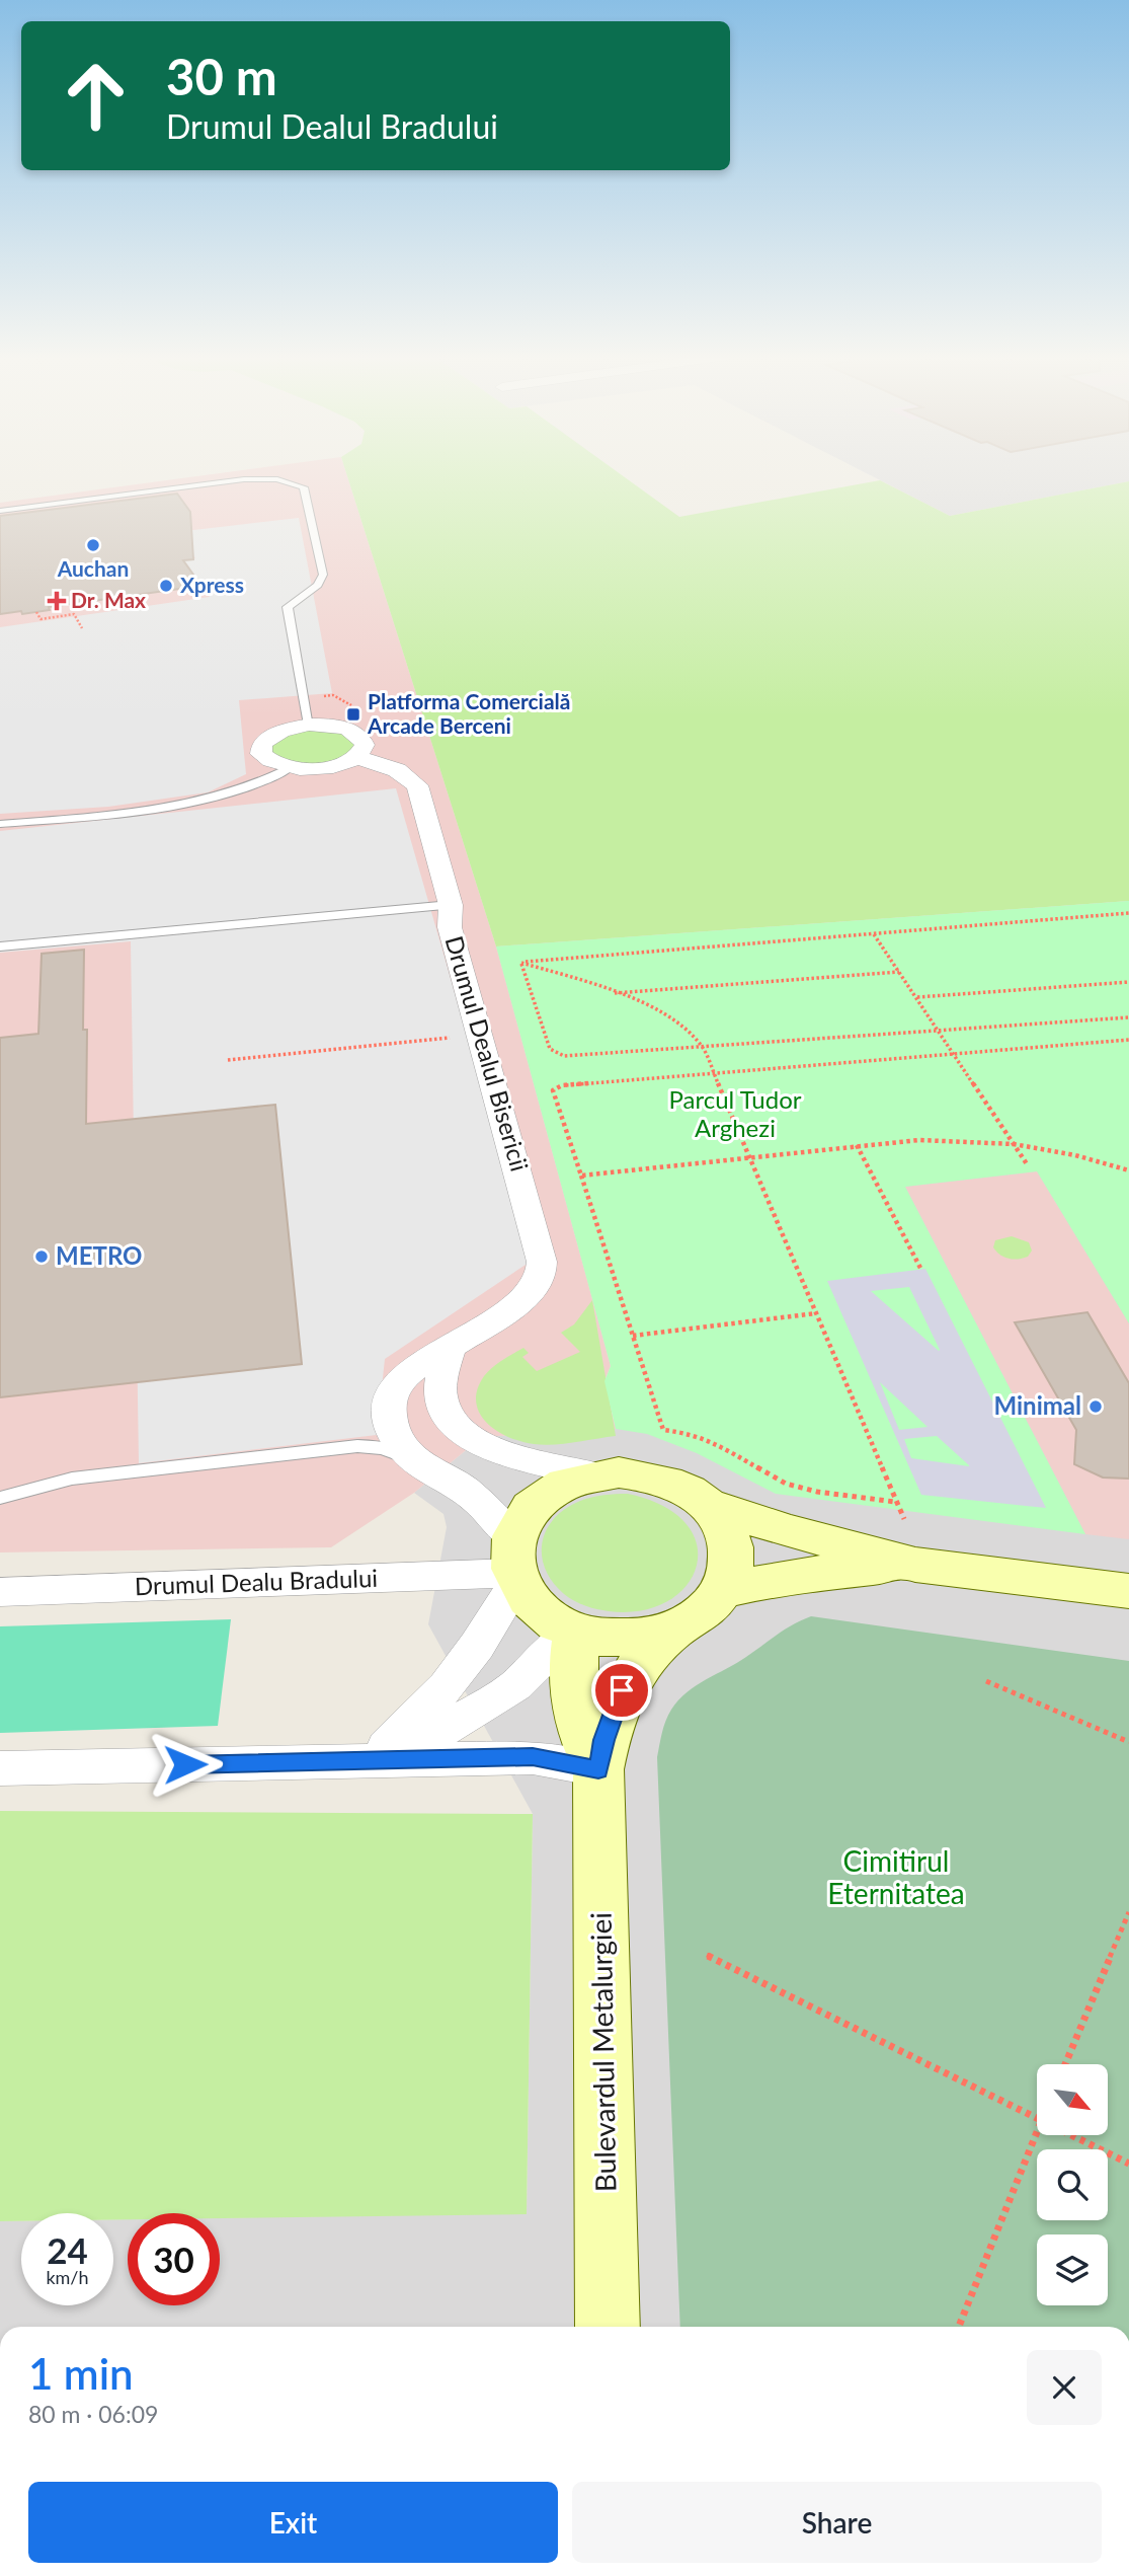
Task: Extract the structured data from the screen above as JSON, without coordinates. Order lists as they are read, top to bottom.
{
  "streets": {
    "main road": ["Bulevardul Metalurgiei"],
    "street": ["Drumul Dealul Bisericii", "Drumul Dealu Bradului"]
  },
  "crossings": [
    ["Drumul Dealul Bisericii", "Drumul Dealu Bradului"],
    ["Drumul Dealul Bisericii", "Bulevardul Metalurgiei"],
    ["Drumul Dealu Bradului", "Bulevardul Metalurgiei"]
  ],
  "parks": ["Parcul Tudor Arghezi", "Cimitirul Eternitatea"],
  "places": {
    "other": [
      "Auchan",
      "Xpress",
      "METRO",
      "Minimal"
    ],
    "health": ["Dr. Max"],
    "transit": ["Platforma Comercială Arcade Berceni"]
  },
  "north": "bottom right",
  "page": {
    "turn": ["30 m", "Drumul Dealul Bradului"],
    "speed": "24 km/h",
    "limit": "30",
    "heading": ["1 min", "80 m · 06:09"],
    "buttons": ["Exit", "Share"]
  }
}
